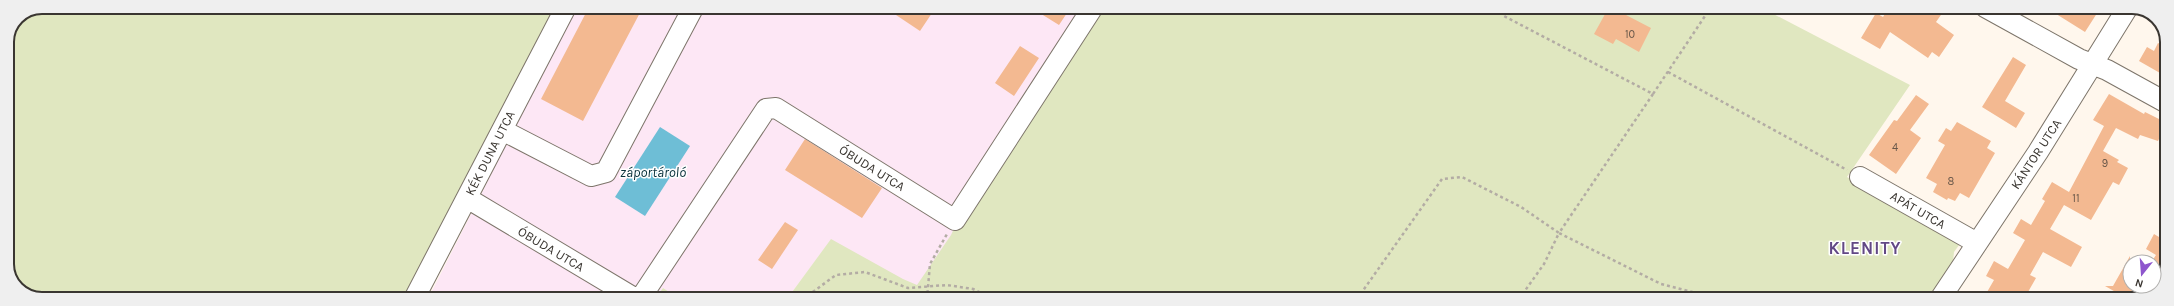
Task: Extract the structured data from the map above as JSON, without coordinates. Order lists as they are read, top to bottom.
{
  "streets": {
    "street": [
      "KÉK DUNA UTCA",
      "KÁNTOR UTCA",
      "ÓBUDA UTCA",
      "APÁT UTCA"
    ]
  },
  "crossings": [
    ["KÉK DUNA UTCA", "ÓBUDA UTCA"],
    ["KÁNTOR UTCA", "APÁT UTCA"]
  ],
  "districts": ["KLENITY"],
  "water": ["záportároló"],
  "house_numbers": [
    "10",
    "4",
    "9",
    "8",
    "11"
  ],
  "north": "bottom"
}
